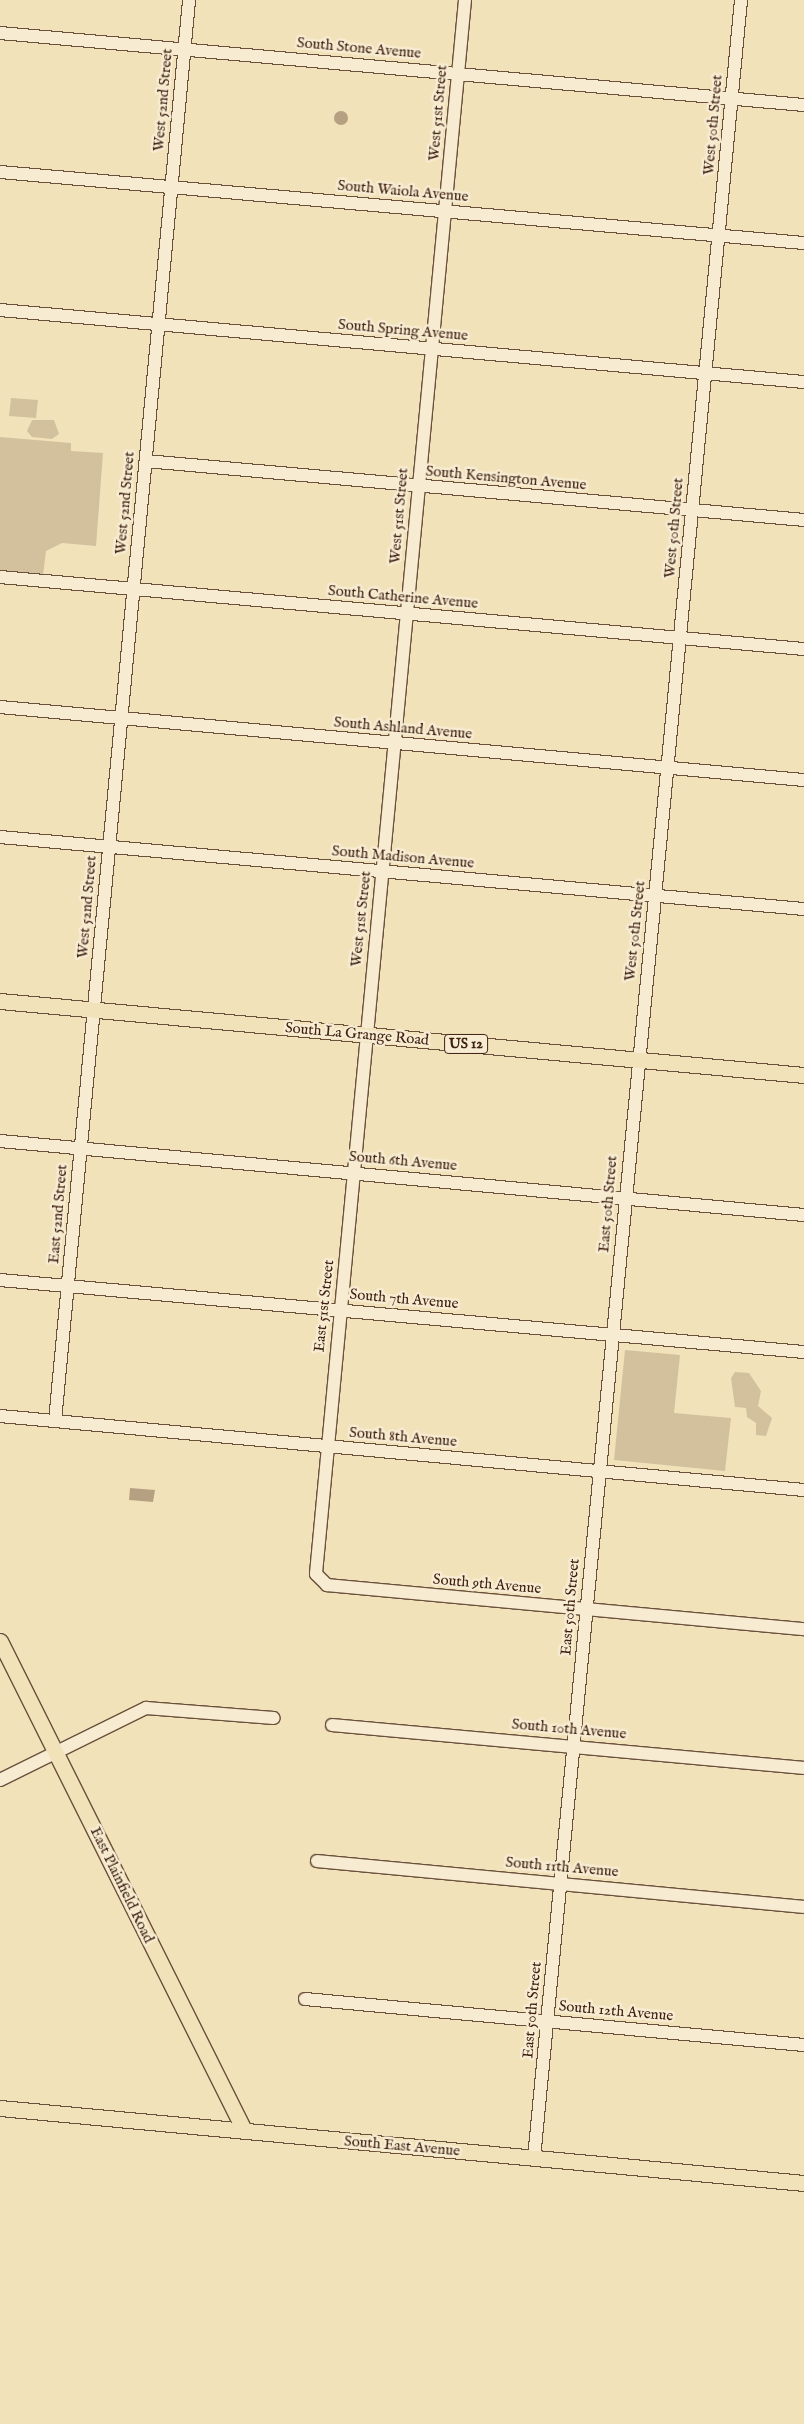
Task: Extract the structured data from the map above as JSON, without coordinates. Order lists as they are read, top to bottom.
{
  "streets": {
    "main road": [
      "South La Grange Road",
      "US 12",
      "East Plainfield Road",
      "South East Avenue"
    ],
    "street": [
      "South Stone Avenue",
      "West 52nd Street",
      "West 51st Street",
      "West 50th Street",
      "South Waiola Avenue",
      "South Spring Avenue",
      "South Kensington Avenue",
      "South Catherine Avenue",
      "South Ashland Avenue",
      "South Madison Avenue",
      "South 6th Avenue",
      "East 50th Street",
      "East 52nd Street",
      "South 7th Avenue",
      "East 51st Street",
      "South 8th Avenue",
      "South 9th Avenue",
      "South 10th Avenue",
      "South 11th Avenue",
      "South 12th Avenue"
    ]
  },
  "crossings": [
    ["South Stone Avenue", "West 52nd Street"],
    ["South Stone Avenue", "West 51st Street"],
    ["South Stone Avenue", "West 50th Street"],
    ["West 52nd Street", "South Waiola Avenue"],
    ["West 52nd Street", "South Spring Avenue"],
    ["West 52nd Street", "South Kensington Avenue"],
    ["West 52nd Street", "South Catherine Avenue"],
    ["West 52nd Street", "South Ashland Avenue"],
    ["West 52nd Street", "South Madison Avenue"],
    ["West 52nd Street", "South La Grange Road"],
    ["West 52nd Street", "East 52nd Street"],
    ["West 51st Street", "South Waiola Avenue"],
    ["West 51st Street", "South Spring Avenue"],
    ["West 51st Street", "South Kensington Avenue"],
    ["West 51st Street", "South Catherine Avenue"],
    ["West 51st Street", "South Ashland Avenue"],
    ["West 51st Street", "South Madison Avenue"],
    ["West 51st Street", "South La Grange Road"],
    ["West 51st Street", "East 51st Street"],
    ["West 50th Street", "South Waiola Avenue"],
    ["West 50th Street", "South Spring Avenue"],
    ["West 50th Street", "South Kensington Avenue"],
    ["West 50th Street", "South Catherine Avenue"],
    ["West 50th Street", "South Ashland Avenue"],
    ["West 50th Street", "South Madison Avenue"],
    ["West 50th Street", "South La Grange Road"],
    ["West 50th Street", "East 50th Street"],
    ["South La Grange Road", "East 50th Street"],
    ["South La Grange Road", "East 52nd Street"],
    ["South La Grange Road", "East 51st Street"],
    ["South 6th Avenue", "East 50th Street"],
    ["South 6th Avenue", "East 52nd Street"],
    ["South 6th Avenue", "East 51st Street"],
    ["East 50th Street", "South 7th Avenue"],
    ["East 50th Street", "South 8th Avenue"],
    ["East 50th Street", "South 9th Avenue"],
    ["East 50th Street", "South 10th Avenue"],
    ["East 50th Street", "South 11th Avenue"],
    ["East 50th Street", "South 12th Avenue"],
    ["East 50th Street", "South East Avenue"],
    ["East 52nd Street", "South 7th Avenue"],
    ["East 52nd Street", "South 8th Avenue"],
    ["South 7th Avenue", "East 51st Street"],
    ["East 51st Street", "South 8th Avenue"],
    ["East 51st Street", "South 9th Avenue"],
    ["East Plainfield Road", "South East Avenue"]
  ]
}
